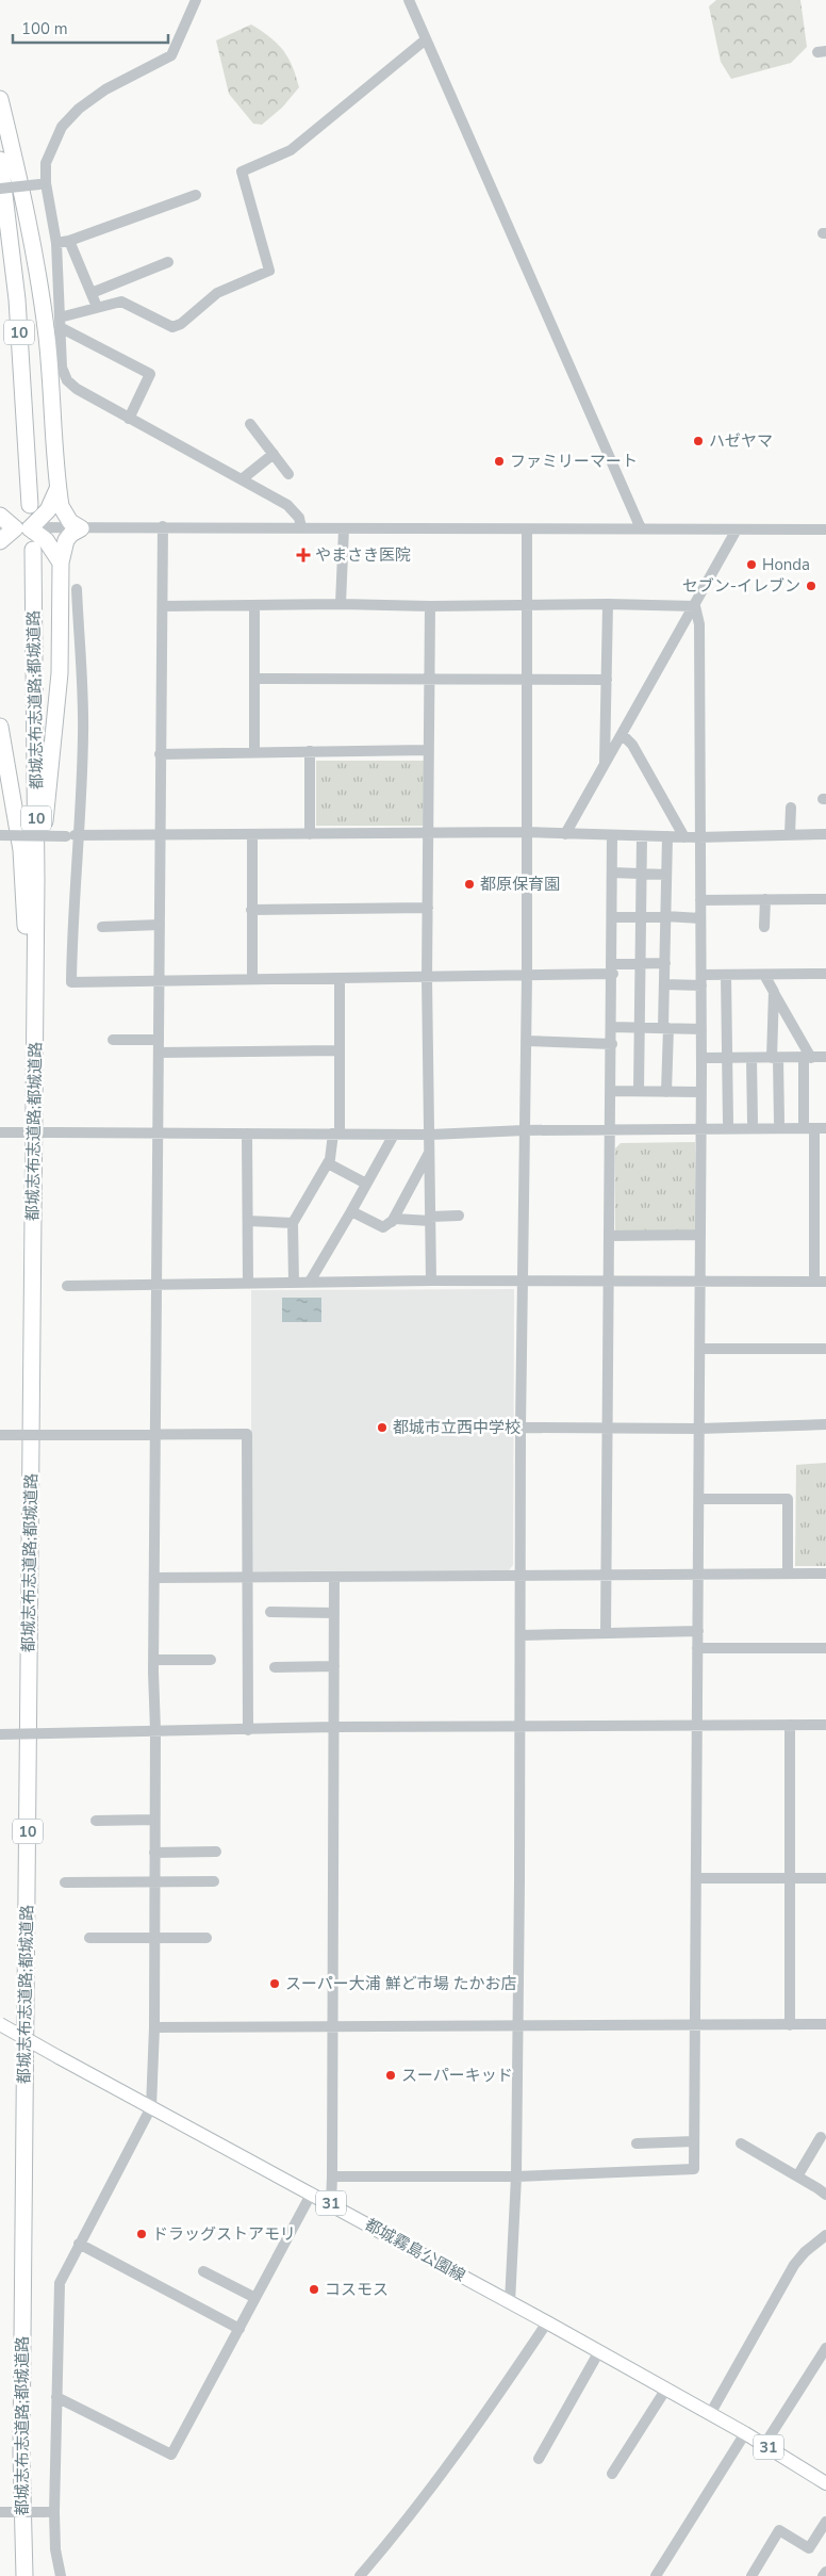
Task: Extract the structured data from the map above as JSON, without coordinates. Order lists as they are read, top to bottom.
{
  "streets": {
    "highway": ["10", "都城志布志道路;都城道路"],
    "main road": ["31", "都城霧島公園線"]
  },
  "places": {
    "other": [
      "ハゼヤマ",
      "ファミリーマート",
      "Honda",
      "セブン-イレブン",
      "都原保育園",
      "都城市立西中学校",
      "スーパー大浦 鮮ど市場 たかお店",
      "スーパーキッド",
      "ドラッグストアモリ",
      "コスモス"
    ],
    "health": ["やまさき医院"]
  },
  "scale_bar": "100 m"
}
